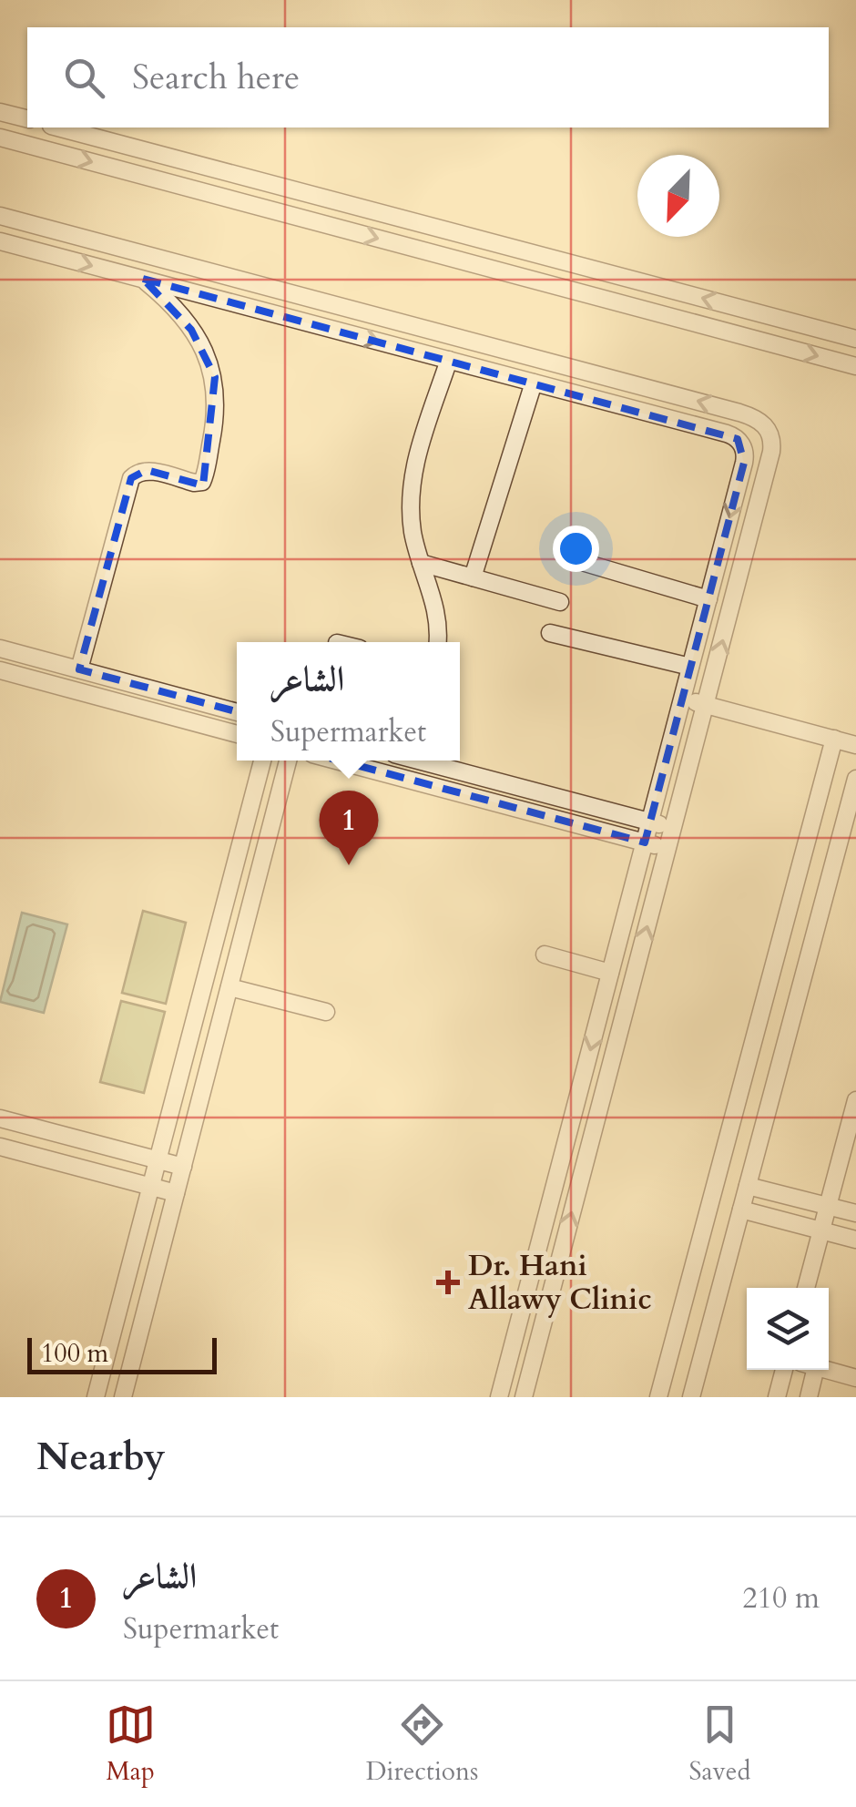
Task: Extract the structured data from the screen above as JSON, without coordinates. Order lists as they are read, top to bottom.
{
  "places": {
    "health": ["Dr. Hani Allawy Clinic"]
  },
  "scale_bar": "100 m",
  "north": "bottom left",
  "page": {
    "search": "Search here",
    "popup": ["الشاعر", "Supermarket"],
    "pins": "1",
    "scale": "100 m",
    "heading": "Nearby",
    "list": [
      {
        "mark": "1",
        "name": "الشاعر",
        "note": "Supermarket",
        "value": "210 m"
      }
    ],
    "nav": ["Map", "Directions", "Saved"]
  }
}
